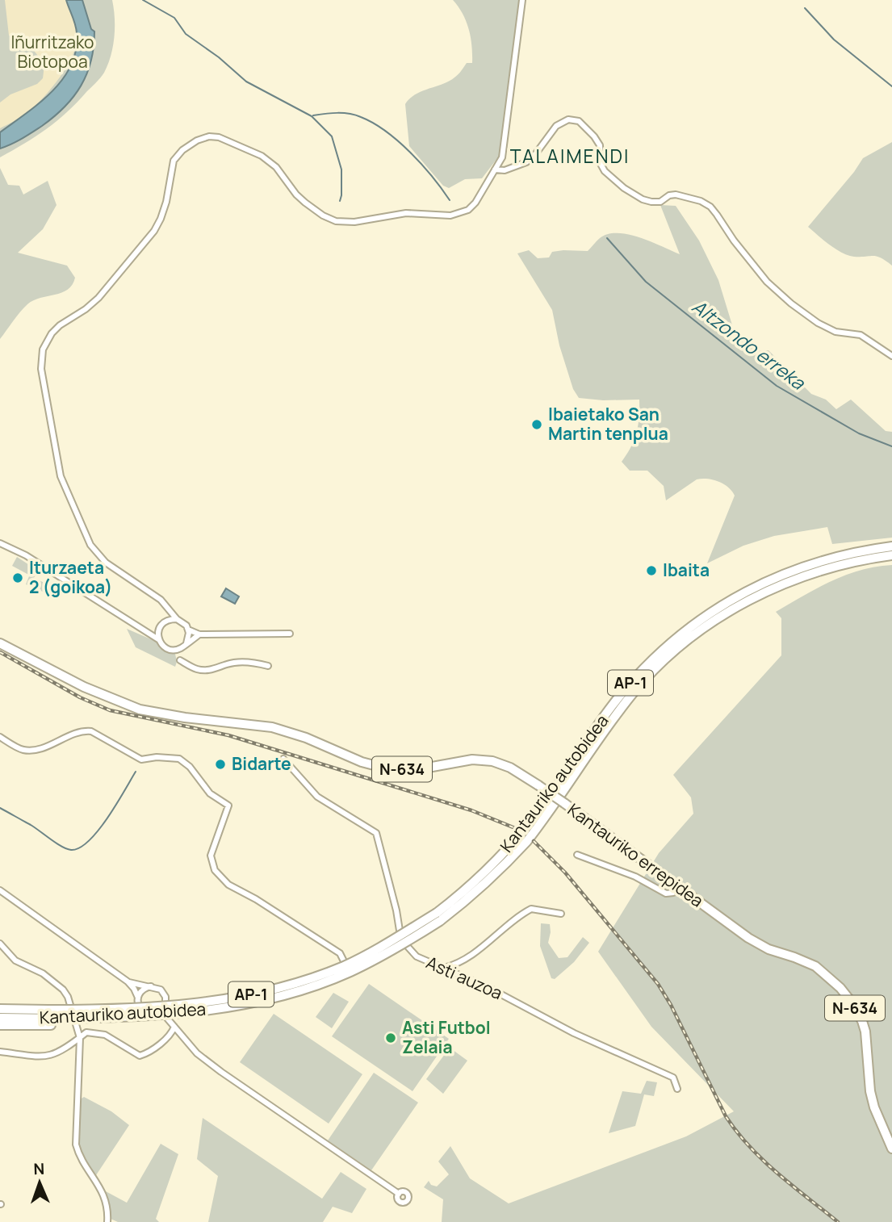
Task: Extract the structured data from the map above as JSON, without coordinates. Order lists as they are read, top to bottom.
{
  "streets": {
    "highway": [
      "AP-1",
      "N-634",
      "Kantauriko autobidea",
      "Kantauriko errepidea"
    ],
    "street": ["Asti auzoa"]
  },
  "districts": ["TALAIMENDI"],
  "water": ["Altzondo erreka"],
  "parks": ["Iñurritzako Biotopoa"],
  "places": [
    "Ibaietako San Martin tenplua",
    "Ibaita",
    "Iturzaeta 2 (goikoa)",
    "Bidarte",
    "Asti Futbol Zelaia"
  ],
  "north": "top"
}
